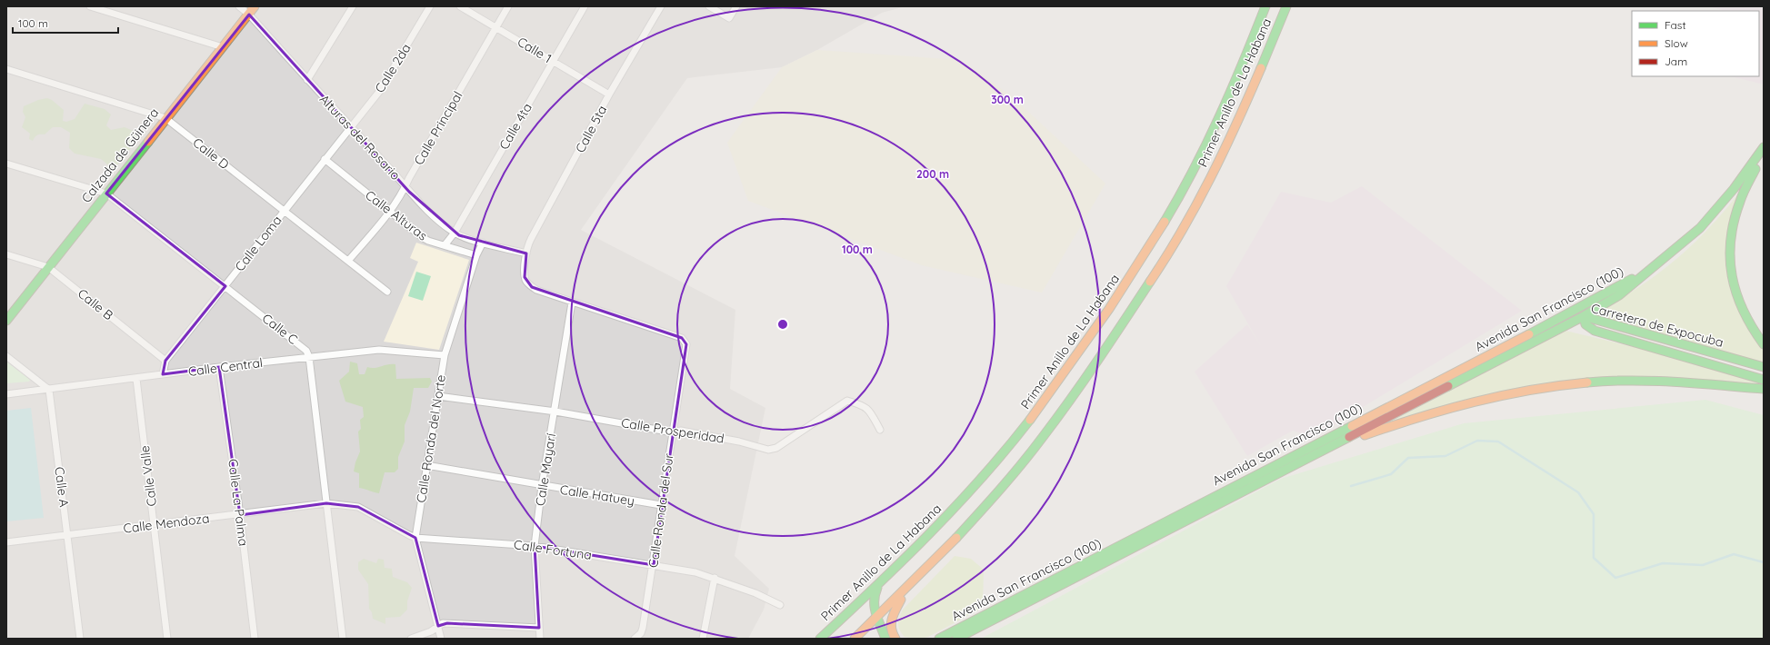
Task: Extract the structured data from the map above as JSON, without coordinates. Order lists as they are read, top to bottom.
{
  "streets": {
    "main road": [
      "Primer Anillo de La Habana",
      "Calzada de Güinera",
      "Avenida San Francisco (100)",
      "Carretera de Expocuba"
    ],
    "street": [
      "Calle 1",
      "Calle 2da",
      "Calle 4ta",
      "Calle Principal",
      "Calle 5ta",
      "Alturas del Rosario",
      "Calle D",
      "Calle Alturas",
      "Calle Loma",
      "Calle B",
      "Calle C",
      "Calle Central",
      "Calle Prosperidad",
      "Calle Ronda del Norte",
      "Calle Mayarí",
      "Calle Valle",
      "Calle A",
      "Calle Hatuey",
      "Calle La Palma",
      "Calle Ronda del Sur",
      "Calle Mendoza",
      "Calle Fortuna"
    ]
  },
  "crossings": [
    ["Calle 1", "Calle 4ta"],
    ["Calle 1", "Calle Principal"],
    ["Calle 1", "Calle 5ta"],
    ["Calle 2da", "Alturas del Rosario"],
    ["Calle 2da", "Calle Loma"],
    ["Calle 4ta", "Alturas del Rosario"],
    ["Calle 4ta", "Calle Alturas"],
    ["Calle Principal", "Alturas del Rosario"],
    ["Calle Principal", "Calle D"],
    ["Calle Principal", "Calle Alturas"],
    ["Calle 5ta", "Alturas del Rosario"],
    ["Calle 5ta", "Calle Mayarí"],
    ["Calle 5ta", "Calle Ronda del Sur"],
    ["Alturas del Rosario", "Calzada de Güinera"],
    ["Alturas del Rosario", "Calle Loma"],
    ["Alturas del Rosario", "Calle Ronda del Norte"],
    ["Calle D", "Calzada de Güinera"],
    ["Calle D", "Calle Loma"],
    ["Calzada de Güinera", "Calle B"],
    ["Calzada de Güinera", "Calle C"],
    ["Calle Alturas", "Calle Loma"],
    ["Calle Alturas", "Calle Ronda del Norte"],
    ["Calle Loma", "Calle B"],
    ["Calle Loma", "Calle C"],
    ["Avenida San Francisco (100)", "Carretera de Expocuba"],
    ["Calle C", "Calle Central"],
    ["Calle C", "Calle Mendoza"],
    ["Calle C", "Calle Fortuna"],
    ["Calle Central", "Calle Ronda del Norte"],
    ["Calle Central", "Calle Valle"],
    ["Calle Central", "Calle A"],
    ["Calle Central", "Calle La Palma"],
    ["Calle Prosperidad", "Calle Ronda del Norte"],
    ["Calle Prosperidad", "Calle Mayarí"],
    ["Calle Prosperidad", "Calle Ronda del Sur"],
    ["Calle Ronda del Norte", "Calle Hatuey"],
    ["Calle Ronda del Norte", "Calle Fortuna"],
    ["Calle Mayarí", "Calle Hatuey"],
    ["Calle Mayarí", "Calle Fortuna"],
    ["Calle Valle", "Calle Mendoza"],
    ["Calle A", "Calle Mendoza"],
    ["Calle Hatuey", "Calle Ronda del Sur"],
    ["Calle La Palma", "Calle Mendoza"],
    ["Calle Ronda del Sur", "Calle Fortuna"],
    ["Calle Mendoza", "Calle Fortuna"]
  ],
  "legend": ["Fast", "Slow", "Jam"],
  "scale_bar": "100 m",
  "rings": ["300 m", "200 m", "100 m"]
}
